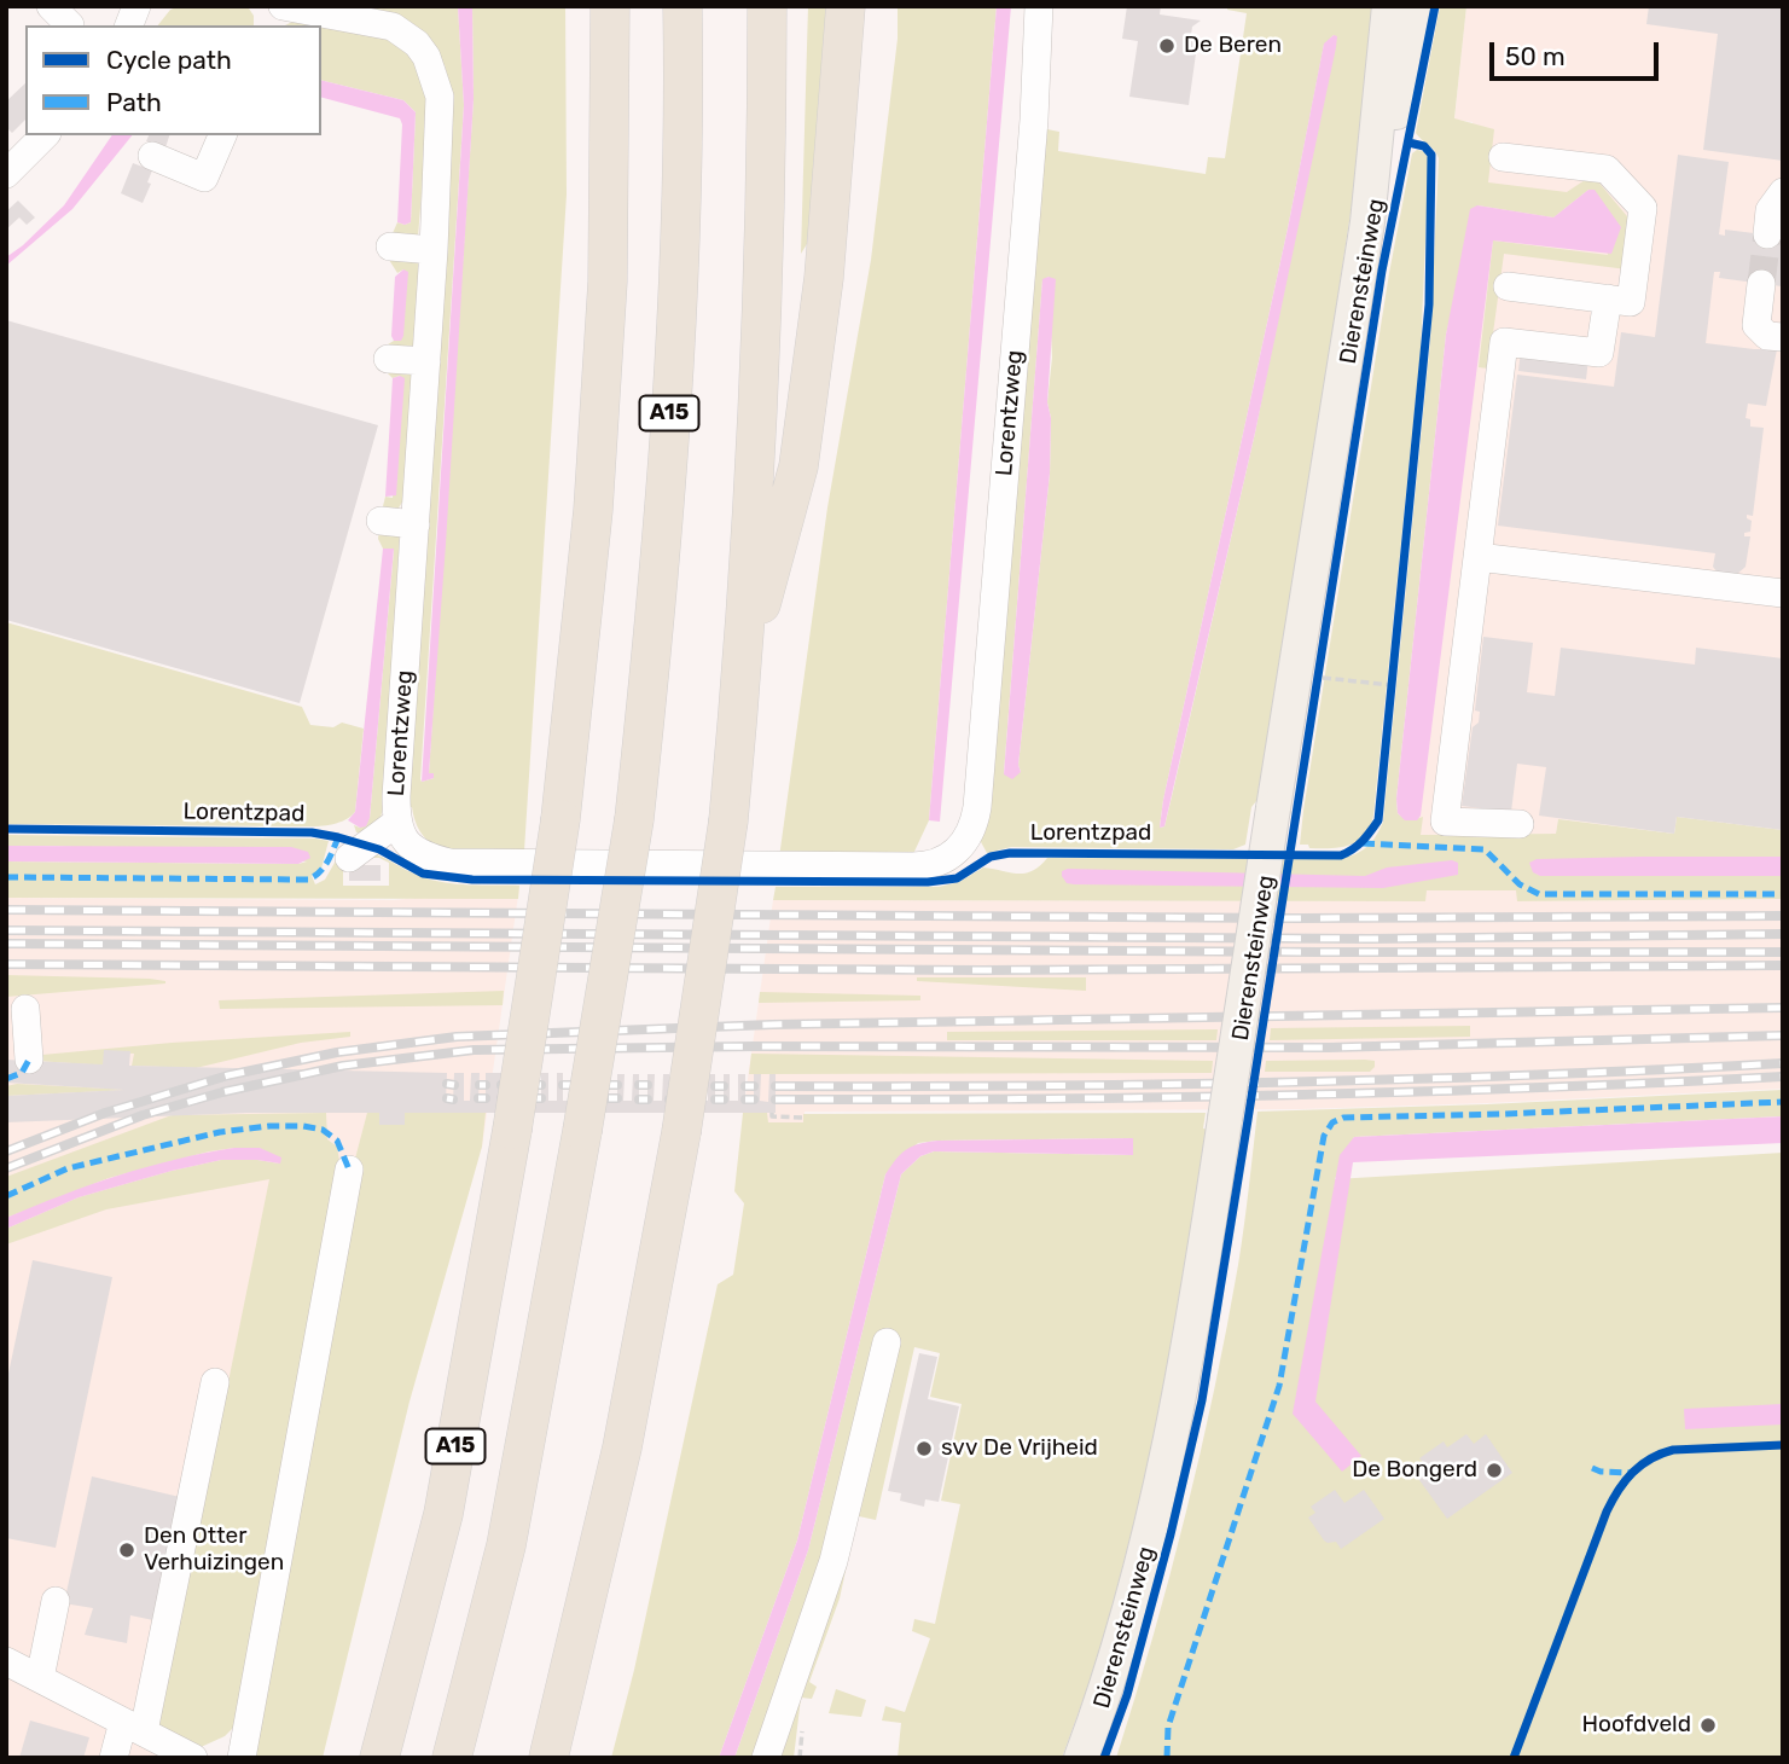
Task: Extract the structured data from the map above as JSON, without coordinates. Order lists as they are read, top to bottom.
{
  "streets": {
    "highway": ["A15"],
    "main road": ["Dierensteinweg"],
    "street": ["Lorentzweg"],
    "cycle path": ["Lorentzpad"]
  },
  "places": [
    "De Beren",
    "svv De Vrijheid",
    "De Bongerd",
    "Den Otter Verhuizingen",
    "Hoofdveld"
  ],
  "legend": ["Cycle path", "Path"],
  "scale_bar": "50 m"
}
